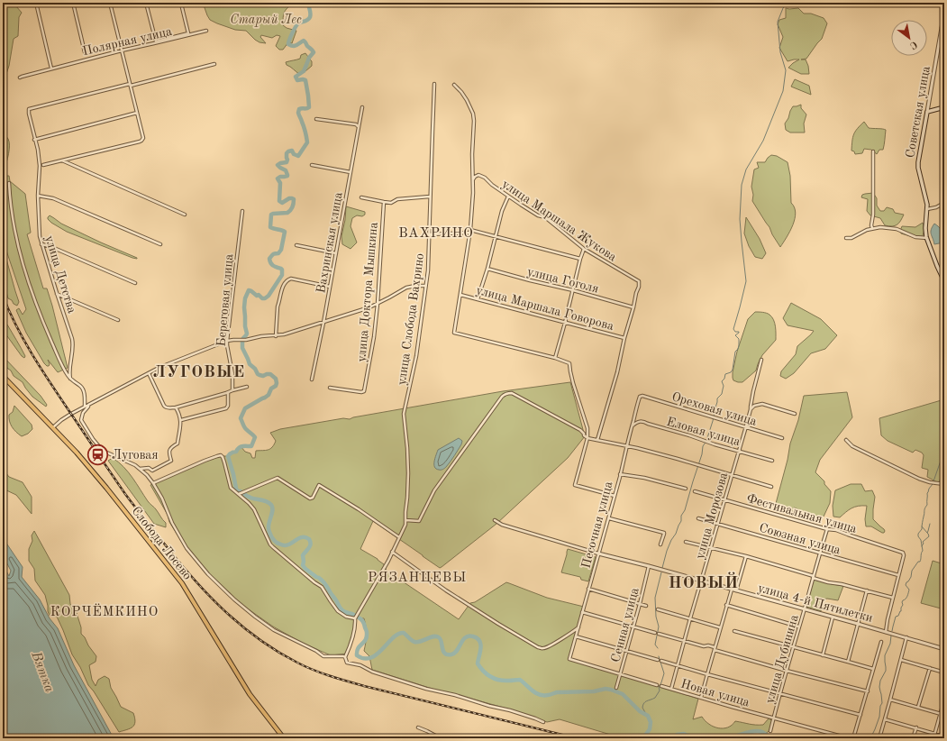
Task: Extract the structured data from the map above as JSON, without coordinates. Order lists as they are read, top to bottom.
{
  "streets": {
    "main road": ["Советская улица", "Слобода Лосево"],
    "street": [
      "Полярная улица",
      "улица Маршала Жукова",
      "Вахринская улица",
      "улица Детства",
      "улица Гоголя",
      "улица Доктора Мышкина",
      "Береговая улица",
      "улица Маршала Говорова",
      "улица Слобода Вахрино",
      "Ореховая улица",
      "Еловая улица",
      "Фестивальная улица",
      "улица Морозова",
      "Песочная улица",
      "Союзная улица",
      "улица 4-й Пятилетки",
      "Сенная улица",
      "улица Дубинина",
      "Новая улица"
    ]
  },
  "crossings": [
    ["улица Маршала Жукова", "улица Гоголя"],
    ["Ореховая улица", "улица Морозова"],
    ["Ореховая улица", "Песочная улица"],
    ["Еловая улица", "улица Морозова"],
    ["Еловая улица", "Песочная улица"],
    ["Фестивальная улица", "улица Морозова"],
    ["Фестивальная улица", "Союзная улица"],
    ["Фестивальная улица", "улица Дубинина"],
    ["улица Морозова", "Союзная улица"],
    ["улица Морозова", "улица 4-й Пятилетки"],
    ["улица Морозова", "Новая улица"],
    ["Песочная улица", "улица 4-й Пятилетки"],
    ["Песочная улица", "Сенная улица"],
    ["Союзная улица", "улица Дубинина"],
    ["улица 4-й Пятилетки", "Сенная улица"],
    ["улица 4-й Пятилетки", "улица Дубинина"],
    ["улица Дубинина", "Новая улица"]
  ],
  "districts": [
    "ВАХРИНО",
    "ЛУГОВЫЕ",
    "РЯЗАНЦЕВЫ",
    "НОВЫЙ",
    "КОРЧЁМКИНО"
  ],
  "water": ["Вятка"],
  "parks": ["Старый Лес"],
  "places": {
    "station": ["Луговая"]
  },
  "north": "bottom right"
}
